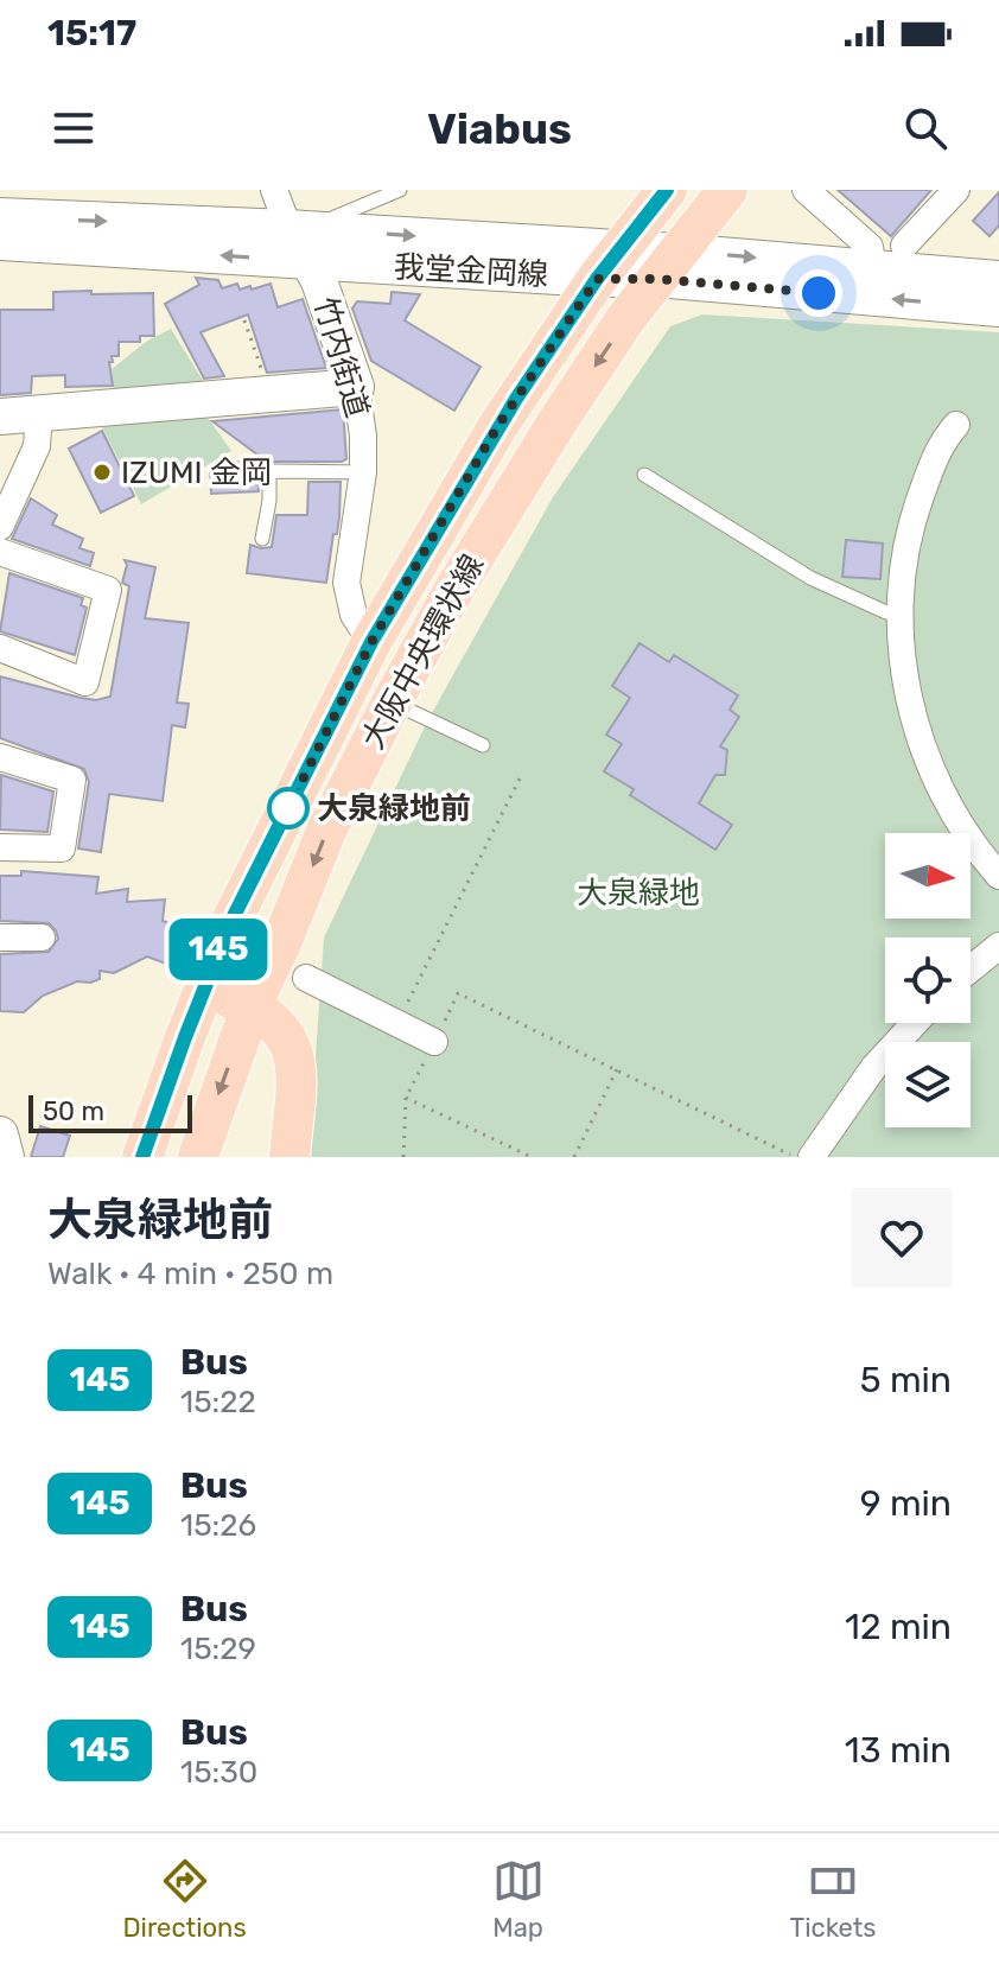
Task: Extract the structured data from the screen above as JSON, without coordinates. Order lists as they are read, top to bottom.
{
  "streets": {
    "main road": ["我堂金岡線", "竹内街道", "大阪中央環状線"]
  },
  "crossings": [
    ["我堂金岡線", "竹内街道"],
    ["我堂金岡線", "大阪中央環状線"],
    ["竹内街道", "大阪中央環状線"]
  ],
  "parks": ["大泉緑地"],
  "places": ["IZUMI 金岡", "大泉緑地前"],
  "lines": ["bus line 145"],
  "scale_bar": "50 m",
  "north": "right",
  "page": {
    "status": "15:17",
    "header": "Viabus",
    "on_map": "145",
    "scale": "50 m",
    "heading": ["大泉緑地前", "Walk · 4 min · 250 m"],
    "list": [
      {
        "mark": "145",
        "name": "Bus",
        "note": "15:22",
        "value": "5 min"
      },
      {
        "mark": "145",
        "name": "Bus",
        "note": "15:26",
        "value": "9 min"
      },
      {
        "mark": "145",
        "name": "Bus",
        "note": "15:29",
        "value": "12 min"
      },
      {
        "mark": "145",
        "name": "Bus",
        "note": "15:30",
        "value": "13 min"
      }
    ],
    "tabs": ["Directions", "Map", "Tickets"]
  }
}
